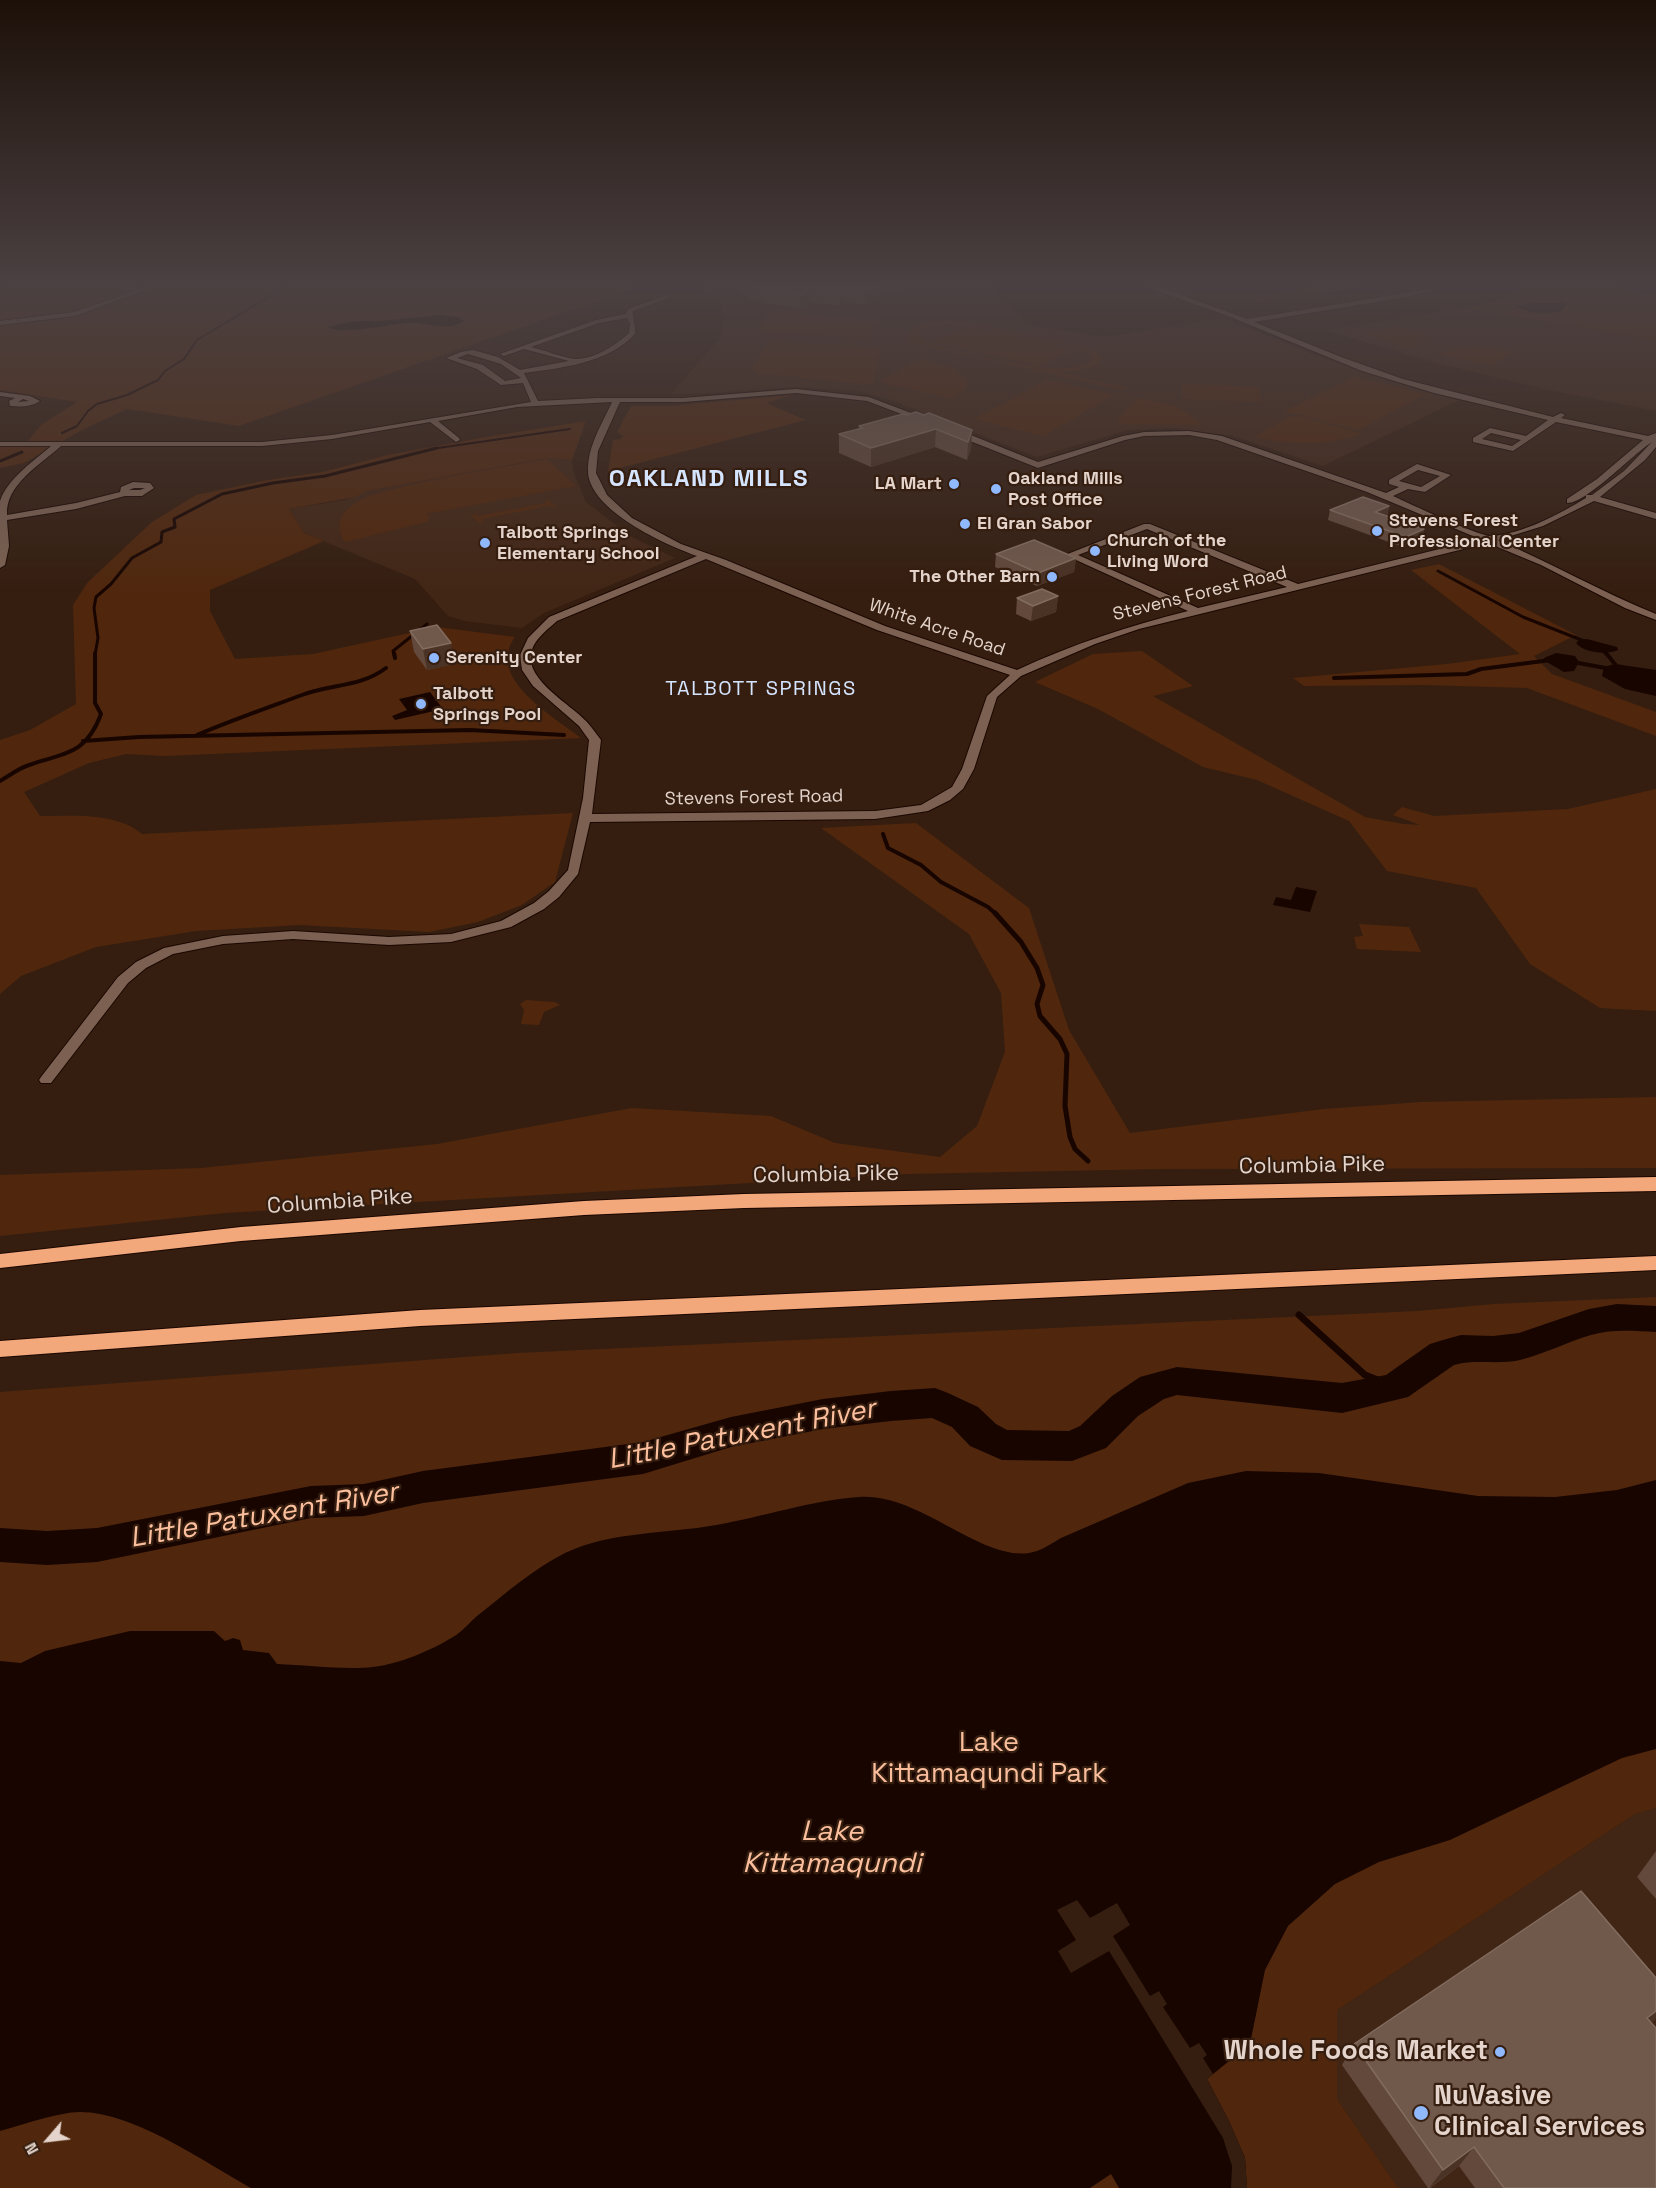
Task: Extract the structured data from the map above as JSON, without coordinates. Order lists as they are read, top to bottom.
{
  "streets": {
    "highway": ["Columbia Pike"],
    "street": ["Stevens Forest Road", "White Acre Road"]
  },
  "crossings": [
    ["Stevens Forest Road", "White Acre Road"]
  ],
  "districts": ["OAKLAND MILLS", "TALBOTT SPRINGS"],
  "water": ["Little Patuxent River", "Lake Kittamaqundi"],
  "parks": ["Lake Kittamaqundi Park"],
  "places": [
    "LA Mart",
    "Oakland Mills Post Office",
    "El Gran Sabor",
    "Stevens Forest Professional Center",
    "Talbott Springs Elementary School",
    "Church of the Living Word",
    "The Other Barn",
    "Serenity Center",
    "Talbott Springs Pool",
    "Whole Foods Market",
    "NuVasive Clinical Services"
  ],
  "north": "bottom left"
}
